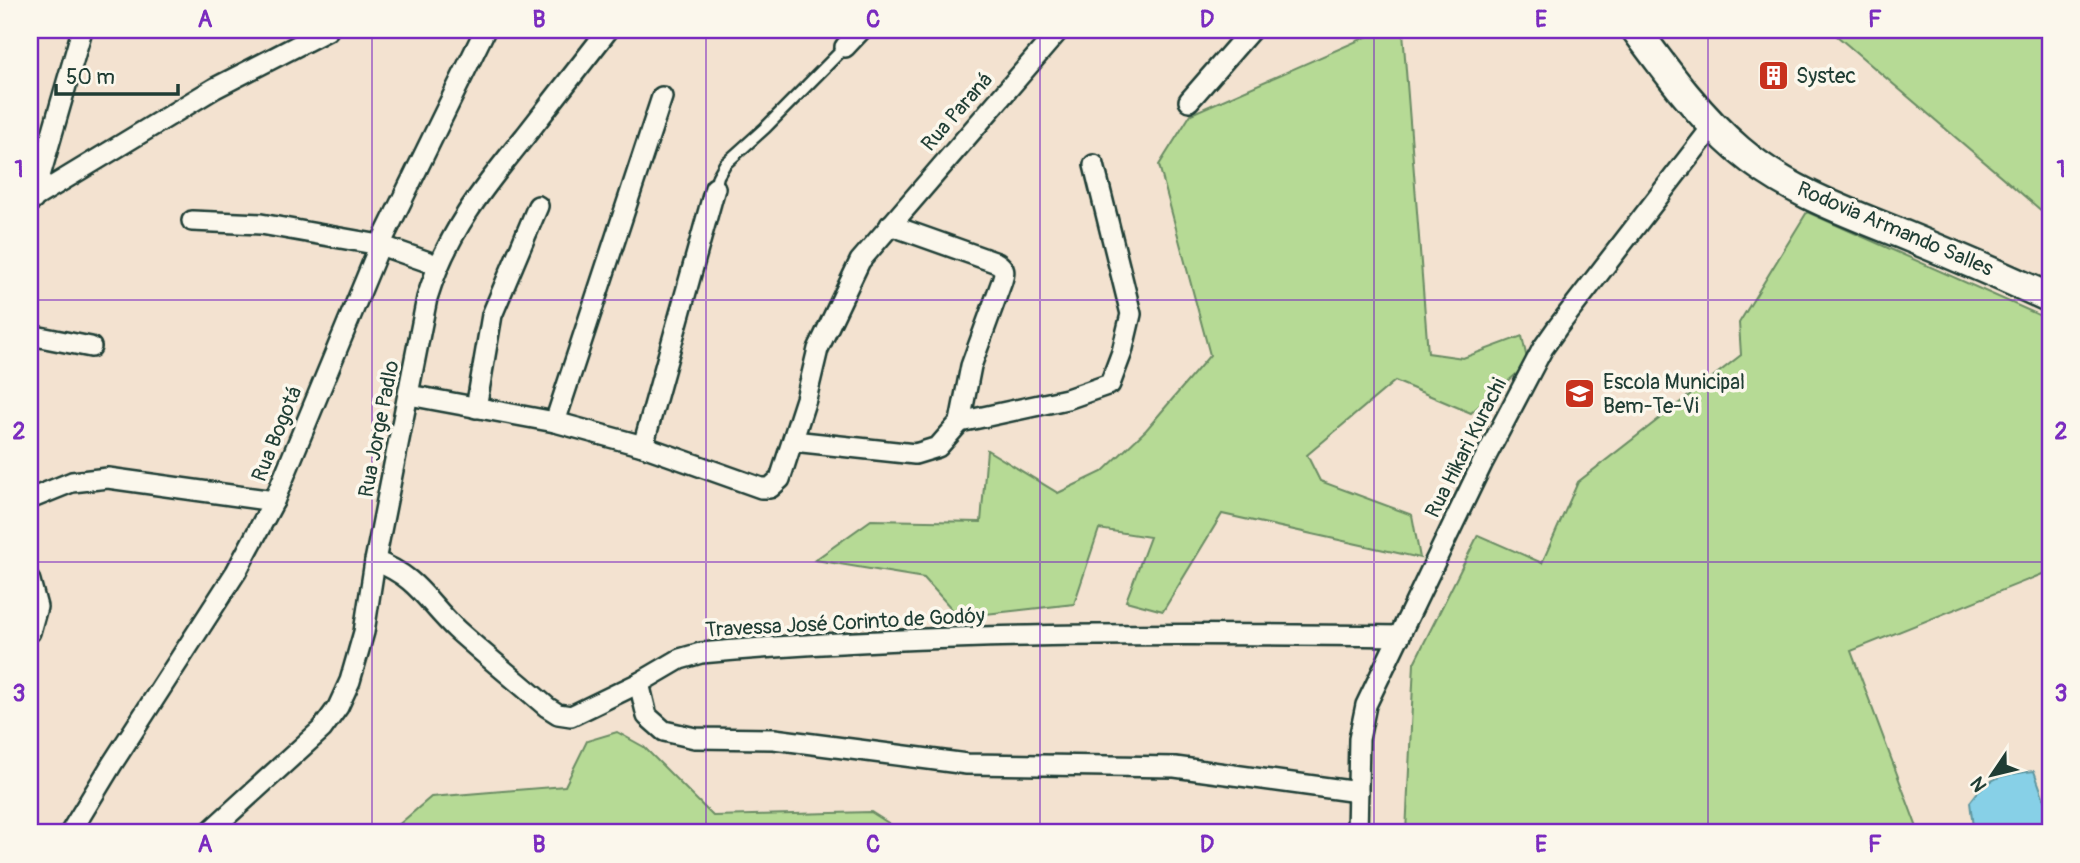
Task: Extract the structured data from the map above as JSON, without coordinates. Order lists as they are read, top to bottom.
{
  "streets": {
    "main road": ["Rodovia Armando Salles"],
    "street": [
      "Rua Paraná",
      "Rua Jorge Padlo",
      "Rua Bogotá",
      "Rua Hikari Kurachi",
      "Travessa José Corinto de Godóy"
    ]
  },
  "crossings": [
    ["Rodovia Armando Salles", "Rua Hikari Kurachi"],
    ["Rua Jorge Padlo", "Travessa José Corinto de Godóy"],
    ["Rua Hikari Kurachi", "Travessa José Corinto de Godóy"]
  ],
  "places": {
    "building": ["Systec"],
    "school or university": ["Escola Municipal Bem-Te-Vi"]
  },
  "scale_bar": "50 m",
  "north": "bottom left",
  "grid": {
    "columns": [
      "A",
      "B",
      "C",
      "D",
      "E",
      "F"
    ],
    "rows": ["1", "2", "3"]
  }
}
